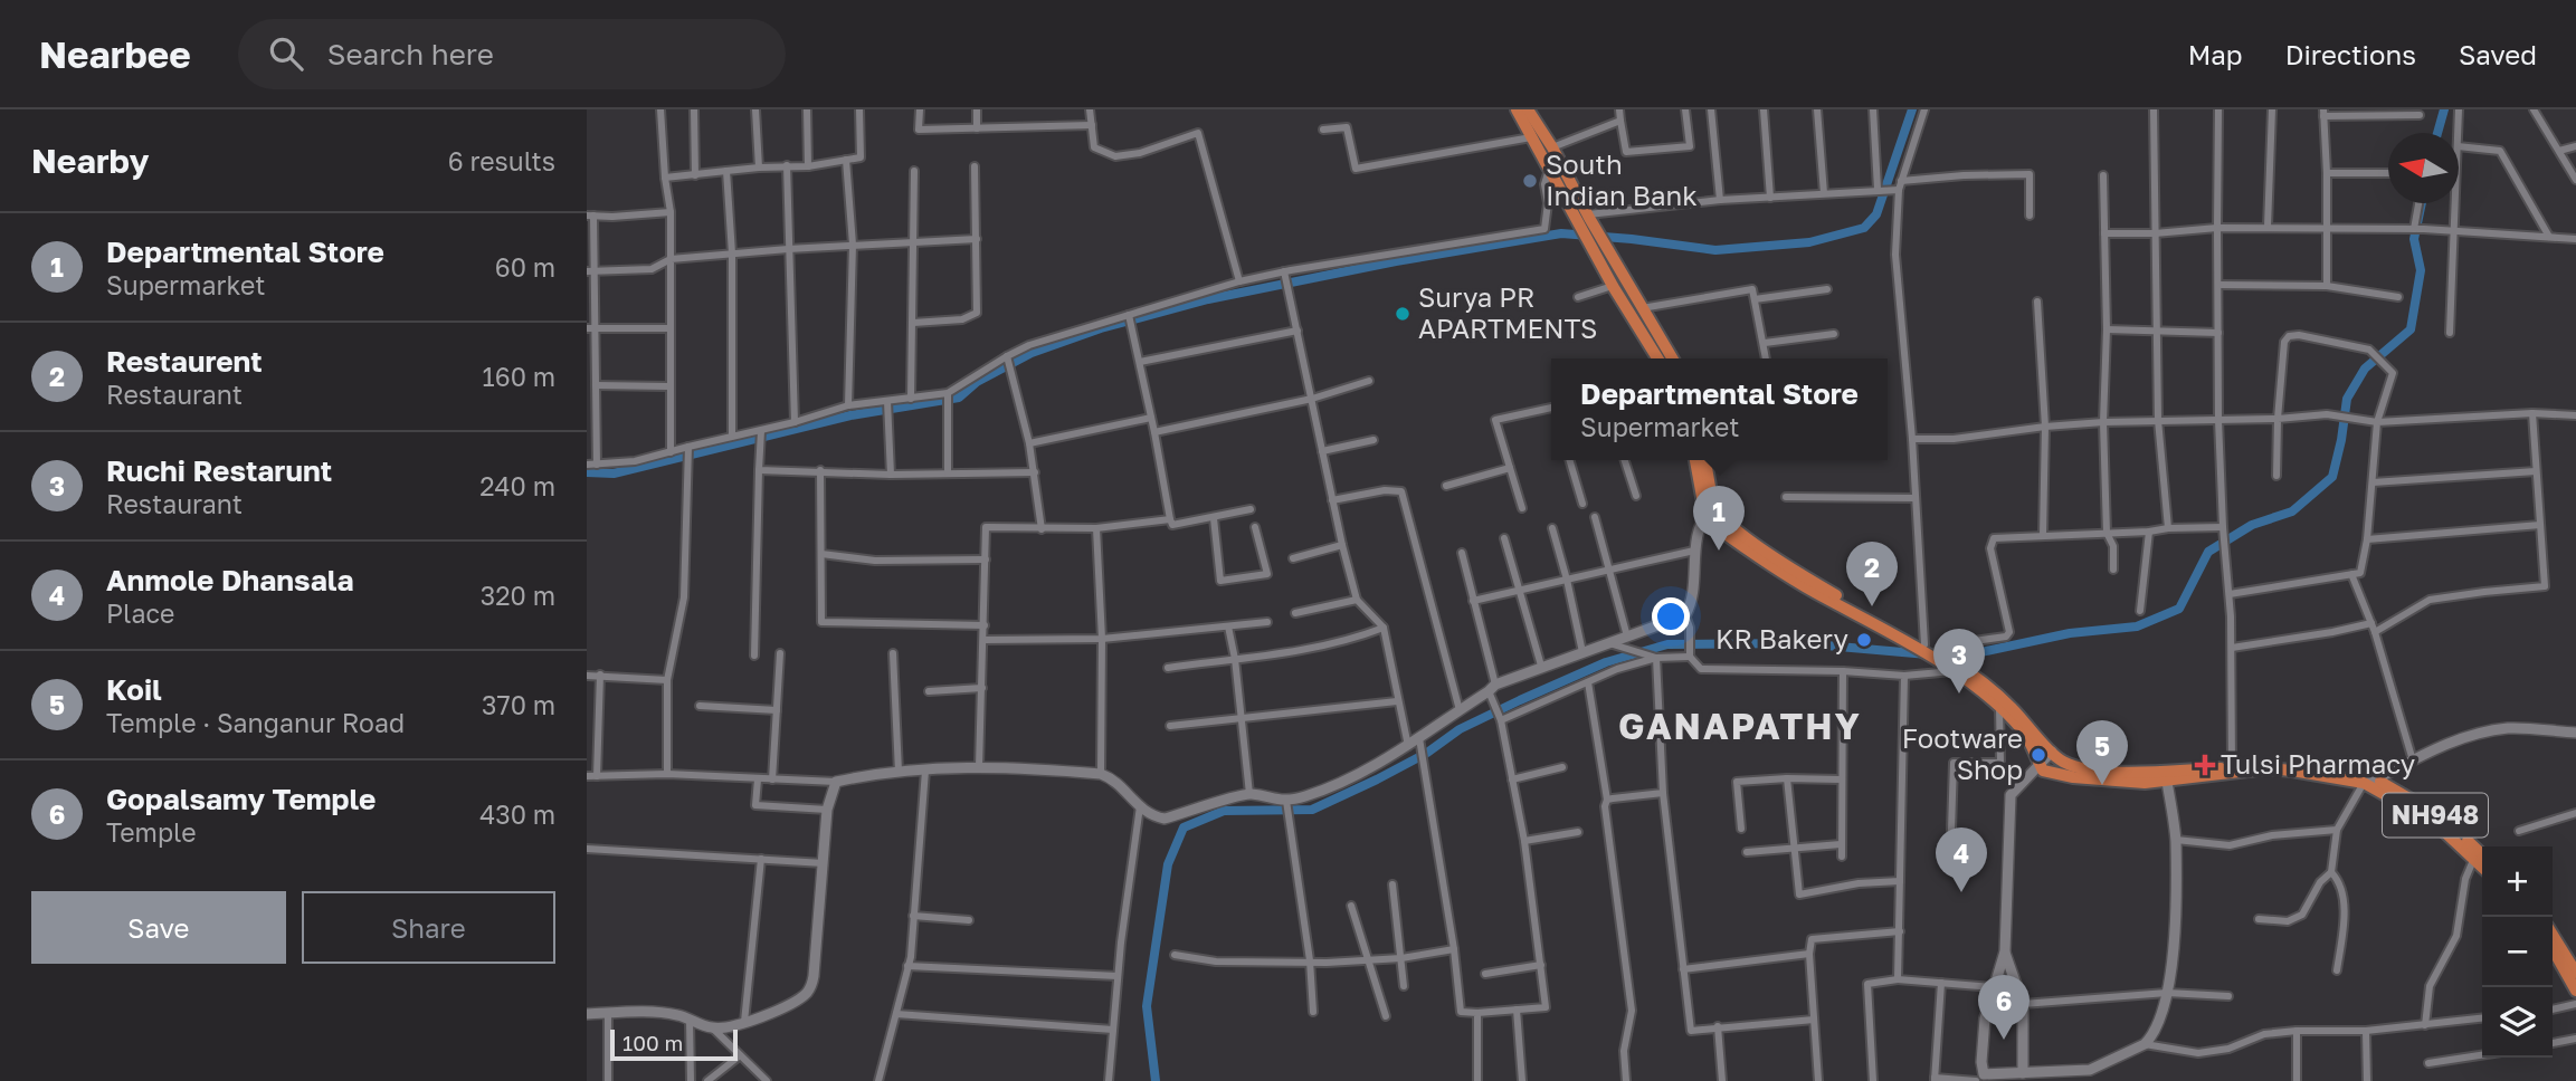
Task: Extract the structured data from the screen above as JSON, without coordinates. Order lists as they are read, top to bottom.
{
  "streets": {
    "highway": ["NH948"]
  },
  "districts": ["GANAPATHY"],
  "places": {
    "other": [
      "South Indian Bank",
      "Surya PR APARTMENTS",
      "KR Bakery",
      "Footware Shop"
    ],
    "health": ["Tulsi Pharmacy"]
  },
  "scale_bar": "100 m",
  "north": "left",
  "page": {
    "header": "Nearbee",
    "search": "Search here",
    "nav": ["Map", "Directions", "Saved"],
    "heading": ["Nearby", "6 results"],
    "list": [
      {
        "mark": "1",
        "name": "Departmental Store",
        "note": "Supermarket",
        "value": "60 m"
      },
      {
        "mark": "2",
        "name": "Restaurent",
        "note": "Restaurant",
        "value": "160 m"
      },
      {
        "mark": "3",
        "name": "Ruchi Restarunt",
        "note": "Restaurant",
        "value": "240 m"
      },
      {
        "mark": "4",
        "name": "Anmole Dhansala",
        "note": "Place",
        "value": "320 m"
      },
      {
        "mark": "5",
        "name": "Koil",
        "note": "Temple · Sanganur Road",
        "value": "370 m"
      },
      {
        "mark": "6",
        "name": "Gopalsamy Temple",
        "note": "Temple",
        "value": "430 m"
      }
    ],
    "popup": ["Departmental Store", "Supermarket"],
    "pins": [
      "1",
      "2",
      "3",
      "5",
      "4",
      "6"
    ],
    "map_buttons": ["+", "−"],
    "buttons": ["Save", "Share"],
    "scale": "100 m"
  }
}
